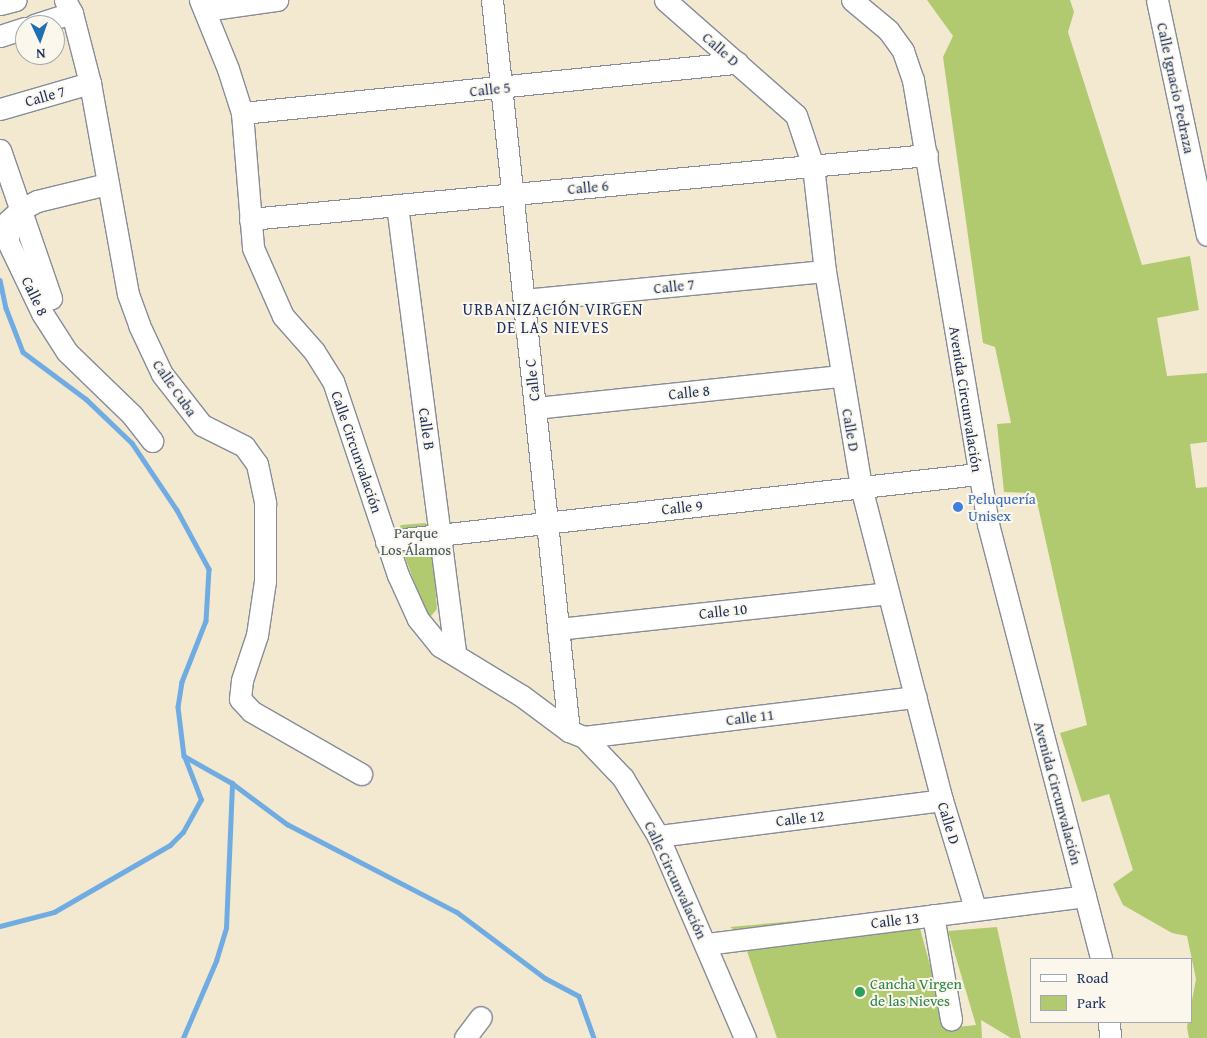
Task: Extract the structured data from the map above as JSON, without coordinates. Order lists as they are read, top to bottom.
{
  "streets": {
    "street": [
      "Calle D",
      "Calle Ignacio Pedraza",
      "Calle 5",
      "Calle 7",
      "Calle 6",
      "Calle 8",
      "Calle C",
      "Calle Cuba",
      "Avenida Circunvalación",
      "Calle B",
      "Calle Circunvalación",
      "Calle 9",
      "Calle 10",
      "Calle 11",
      "Calle 12",
      "Calle 13"
    ]
  },
  "crossings": [
    ["Calle D", "Calle 5"],
    ["Calle D", "Calle 7"],
    ["Calle D", "Calle 6"],
    ["Calle D", "Calle 8"],
    ["Calle D", "Calle 9"],
    ["Calle D", "Calle 10"],
    ["Calle D", "Calle 11"],
    ["Calle D", "Calle 12"],
    ["Calle D", "Calle 13"],
    ["Calle 5", "Calle C"],
    ["Calle 5", "Calle Circunvalación"],
    ["Calle 7", "Calle C"],
    ["Calle 7", "Calle Cuba"],
    ["Calle 6", "Calle C"],
    ["Calle 6", "Avenida Circunvalación"],
    ["Calle 6", "Calle B"],
    ["Calle 6", "Calle Circunvalación"],
    ["Calle 8", "Calle C"],
    ["Calle C", "Calle Circunvalación"],
    ["Calle C", "Calle 9"],
    ["Calle C", "Calle 10"],
    ["Calle C", "Calle 11"],
    ["Avenida Circunvalación", "Calle 9"],
    ["Avenida Circunvalación", "Calle 13"],
    ["Calle B", "Calle Circunvalación"],
    ["Calle B", "Calle 9"],
    ["Calle Circunvalación", "Calle 9"],
    ["Calle Circunvalación", "Calle 11"],
    ["Calle Circunvalación", "Calle 12"],
    ["Calle Circunvalación", "Calle 13"]
  ],
  "districts": ["URBANIZACIÓN VIRGEN DE LAS NIEVES"],
  "parks": ["Parque Los Álamos"],
  "places": ["Peluquería Unisex", "Cancha Virgen de las Nieves"],
  "legend": ["Road", "Park"],
  "north": "bottom"
}
